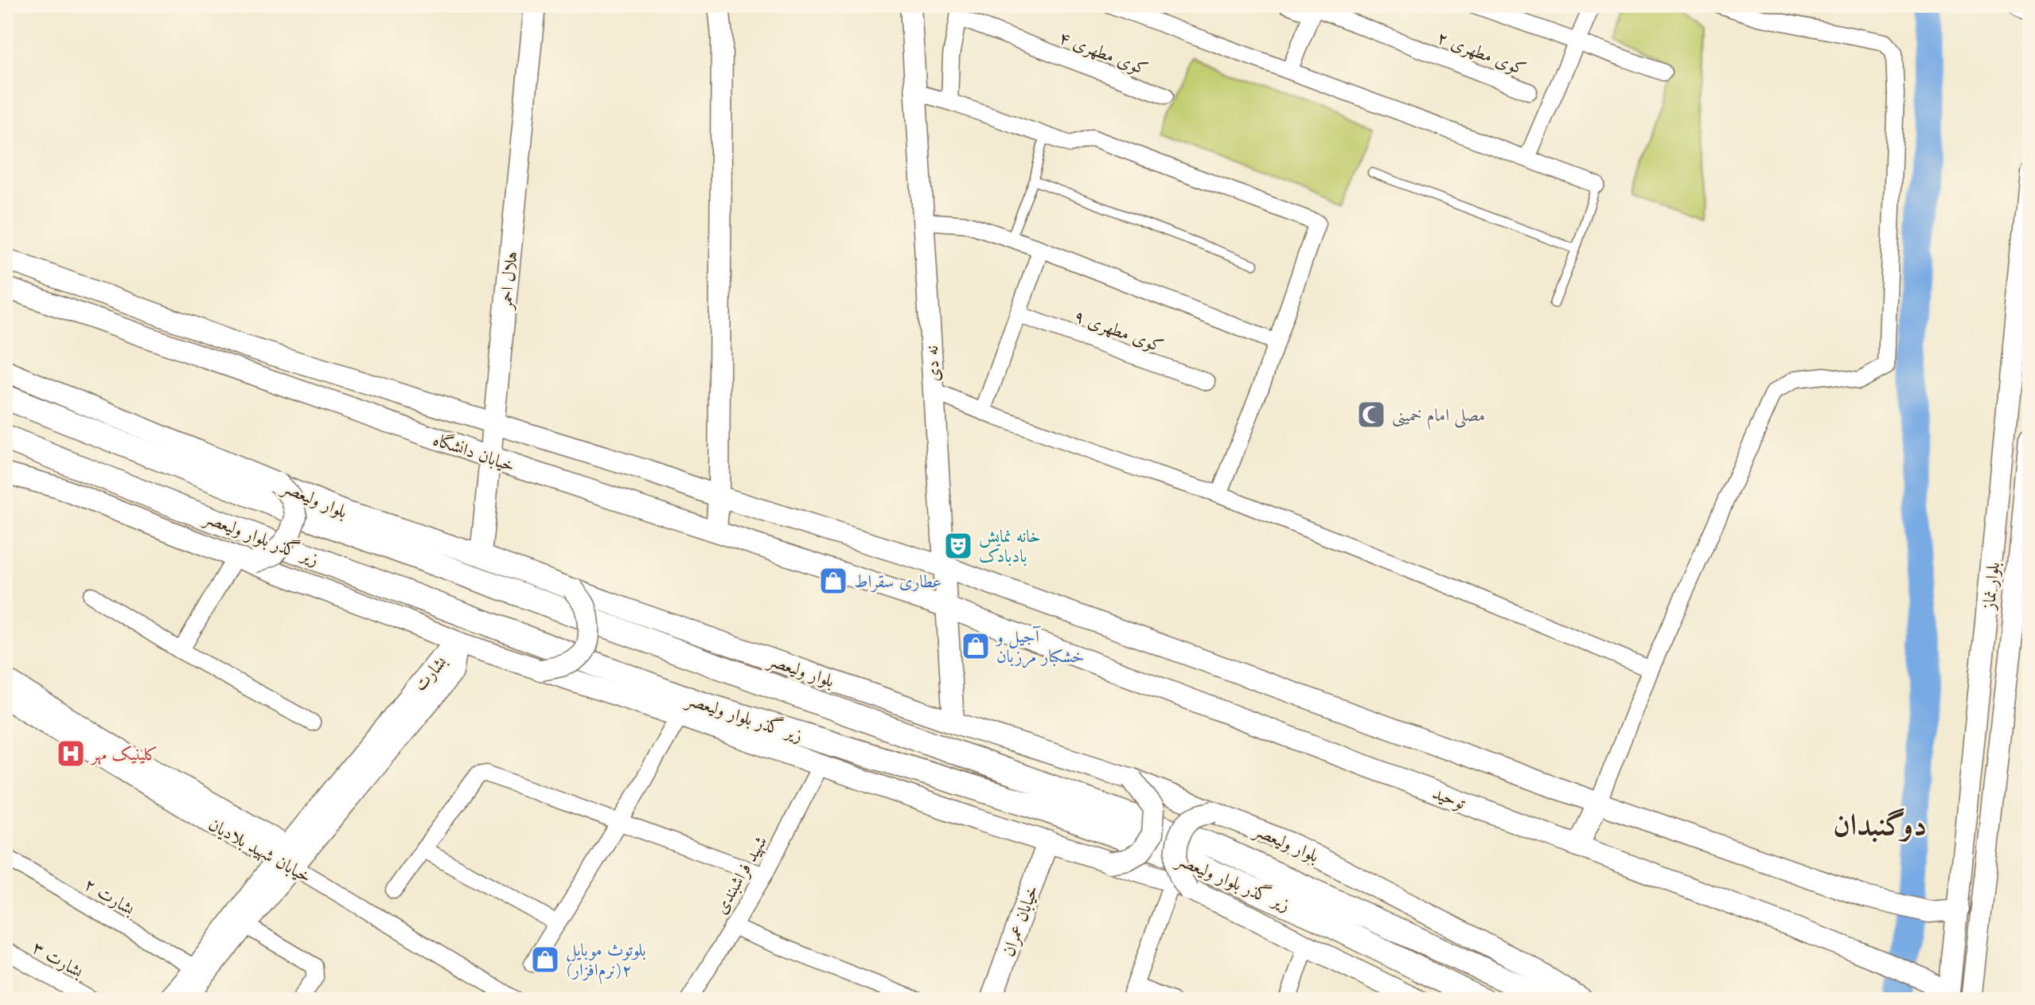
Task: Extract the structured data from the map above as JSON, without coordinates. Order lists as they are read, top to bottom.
{
  "streets": {
    "main road": ["بلوار ولیعصر", "زیر گذر بلوار ولیعصر"],
    "street": [
      "کوی مطهری ۴",
      "کوی مطهری ۲",
      "هلال احمر",
      "کوی مطهری ۹",
      "نه دی",
      "خیابان دانشگاه",
      "بلوار نماز",
      "بشارت",
      "توحید",
      "خیابان شهید بلادیان",
      "شهید فراشبندی",
      "بشارت ۲",
      "خیابان عمران",
      "بشارت ۳"
    ]
  },
  "crossings": [
    ["هلال احمر", "خیابان دانشگاه"],
    ["هلال احمر", "بلوار ولیعصر"],
    ["نه دی", "خیابان دانشگاه"],
    ["نه دی", "بلوار ولیعصر"],
    ["نه دی", "توحید"],
    ["خیابان دانشگاه", "توحید"],
    ["بلوار ولیعصر", "زیر گذر بلوار ولیعصر"],
    ["بلوار نماز", "توحید"],
    ["بشارت", "خیابان شهید بلادیان"],
    ["بشارت", "بشارت ۲"]
  ],
  "districts": ["دوگنبدان"],
  "places": {
    "mosque": ["مصلی امام خمینی"],
    "theatre": ["خانه نمایش بادبادک"],
    "shop": ["عطاری سقراط", "آجیل و خشکبار مرزبان", "بلوتوث موبایل (نرم‌افزار)۲"],
    "hospital": ["کلینیک مهر"]
  }
}
